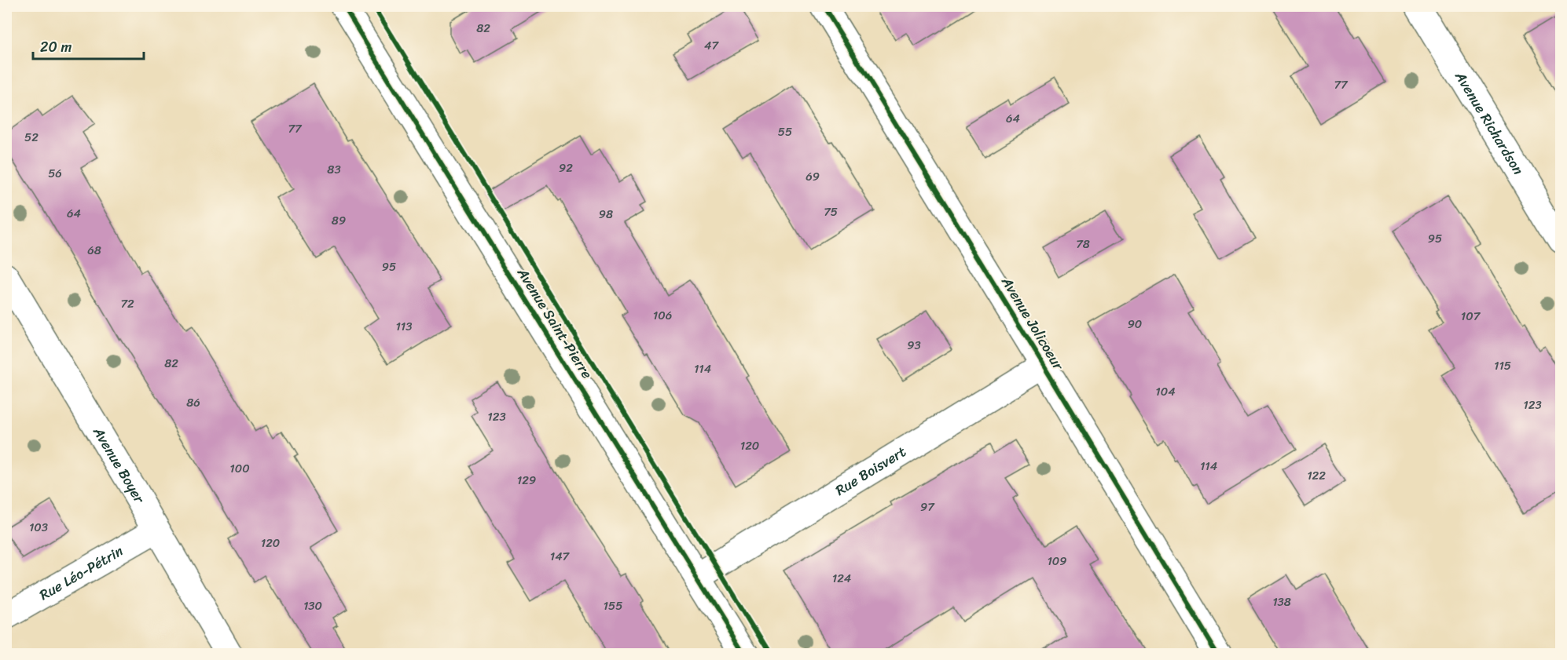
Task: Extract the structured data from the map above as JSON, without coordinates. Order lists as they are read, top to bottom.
{
  "streets": {
    "street": [
      "Avenue Richardson",
      "Avenue Saint-Pierre",
      "Avenue Jolicoeur",
      "Avenue Boyer",
      "Rue Boisvert",
      "Rue Léo-Pétrin"
    ]
  },
  "crossings": [
    ["Avenue Saint-Pierre", "Rue Boisvert"],
    ["Avenue Jolicoeur", "Rue Boisvert"],
    ["Avenue Boyer", "Rue Léo-Pétrin"]
  ],
  "house_numbers": [
    "82",
    "47",
    "77",
    "64",
    "77",
    "55",
    "52",
    "92",
    "83",
    "56",
    "69",
    "75",
    "64",
    "98",
    "89",
    "95",
    "78",
    "68",
    "95",
    "72",
    "106",
    "107",
    "90",
    "113",
    "93",
    "82",
    "115",
    "114",
    "104",
    "86",
    "123",
    "123",
    "120",
    "114",
    "100",
    "122",
    "129",
    "97",
    "103",
    "120",
    "147",
    "109",
    "124",
    "138",
    "130",
    "155"
  ],
  "scale_bar": "20 m"
}
